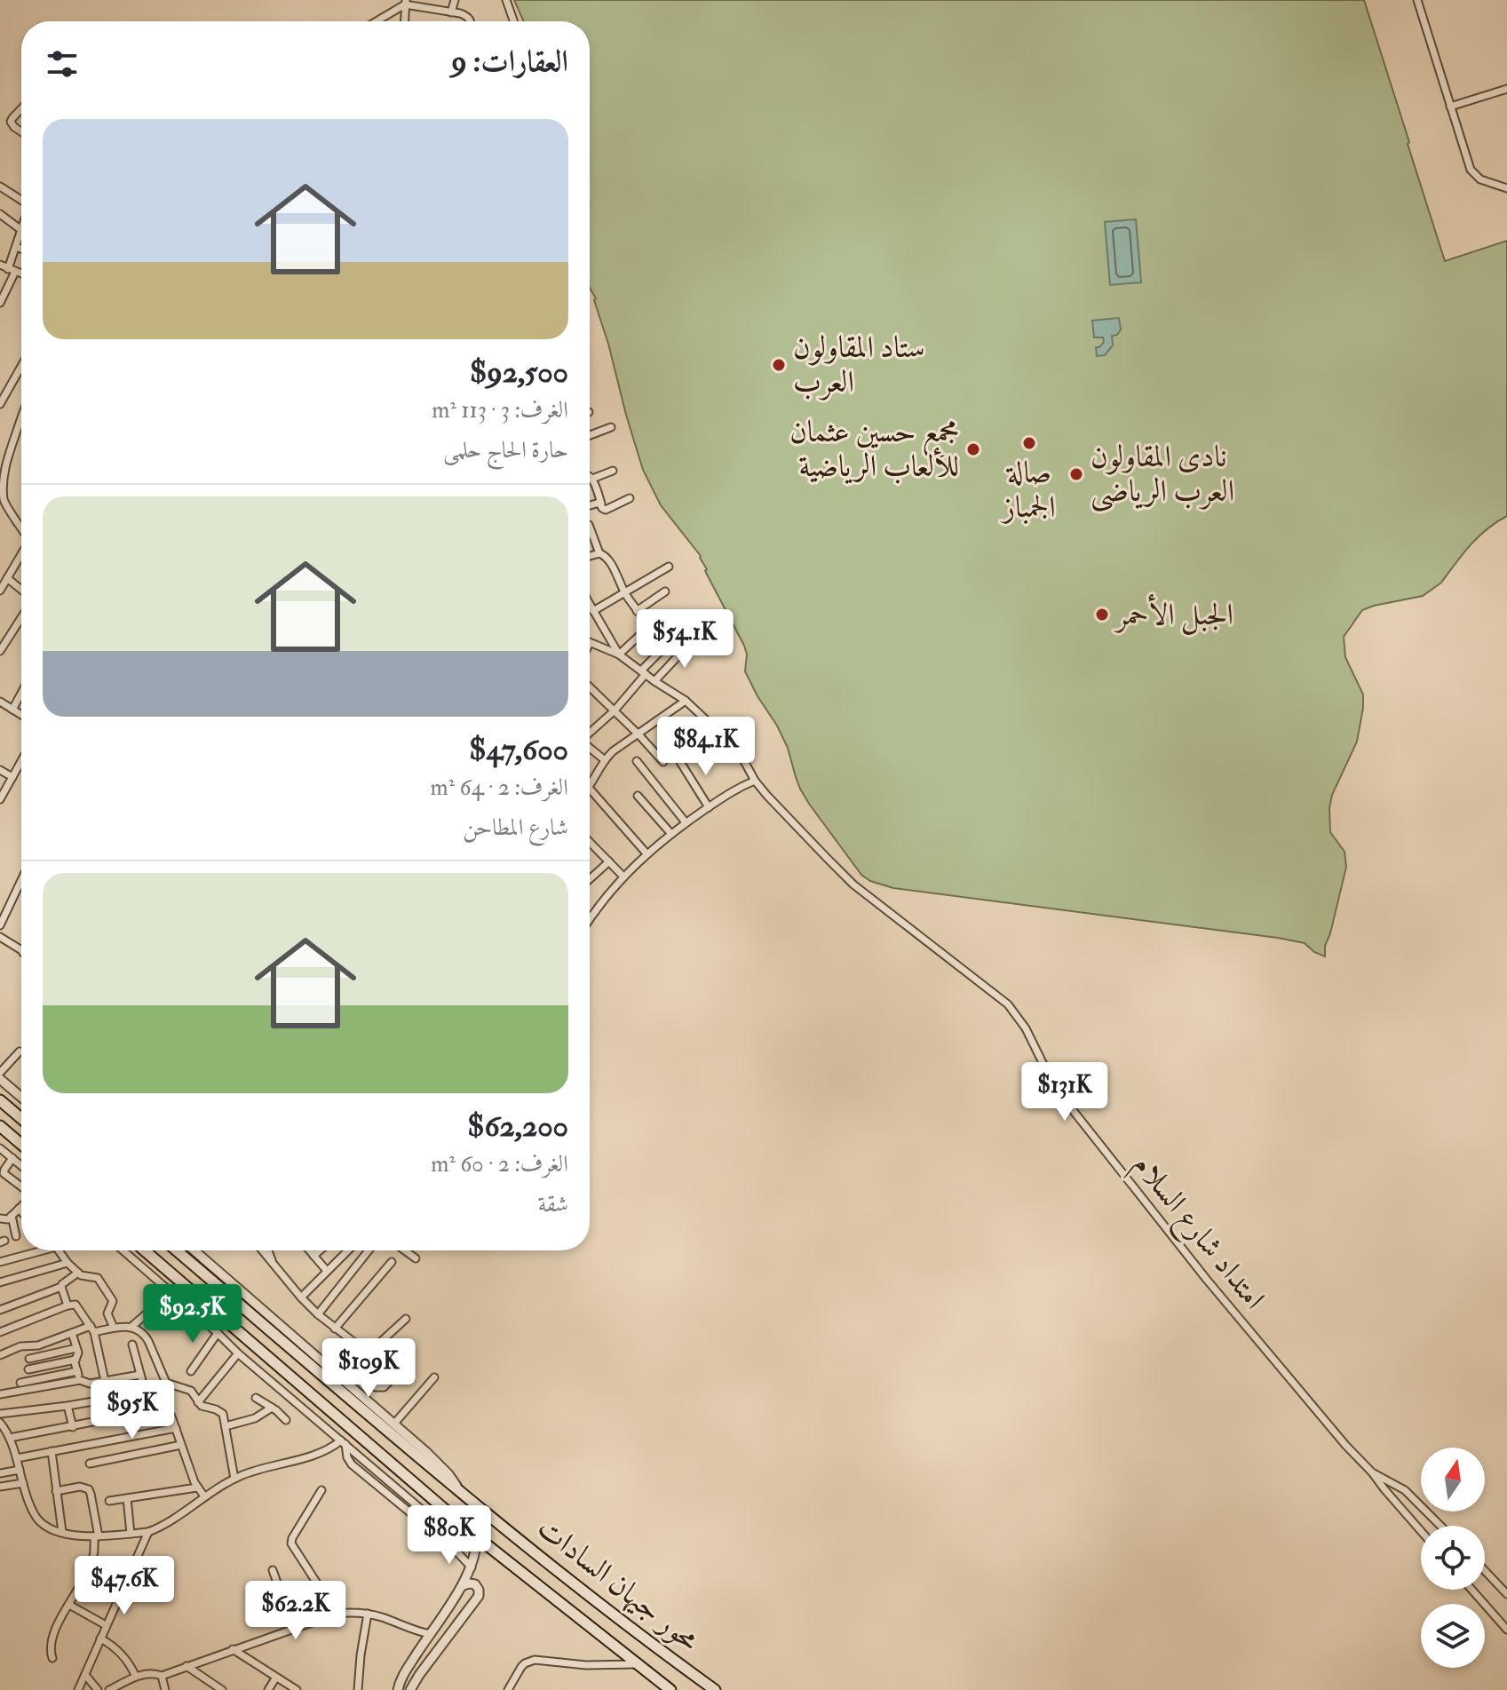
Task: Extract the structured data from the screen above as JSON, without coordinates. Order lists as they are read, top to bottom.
{
  "streets": {
    "main road": ["محور جيهان السادات"],
    "street": ["امتداد شارع السلام"]
  },
  "places": [
    "ستاد المقاولون العرب",
    "صالة الجمباز",
    "مجمع حسين عثمان للألعاب الرياضية",
    "نادى المقاولون العرب الرياضى",
    "الجبل الأحمر"
  ],
  "north": "top",
  "page": {
    "heading": "العقارات: 9",
    "list": [
      {
        "name": "$92,500",
        "note": "الغرف: 3 · 113 m² · حارة الحاج حلمى"
      },
      {
        "name": "$47,600",
        "note": "الغرف: 2 · 64 m² · شارع المطاحن"
      },
      {
        "name": "$62,200",
        "note": "الغرف: 2 · 60 m² · شقة"
      }
    ],
    "price": [
      "$54.1K",
      "$84.1K",
      "$131K",
      "$92.5K",
      "$109K",
      "$95K",
      "$80K",
      "$47.6K",
      "$62.2K"
    ]
  }
}
